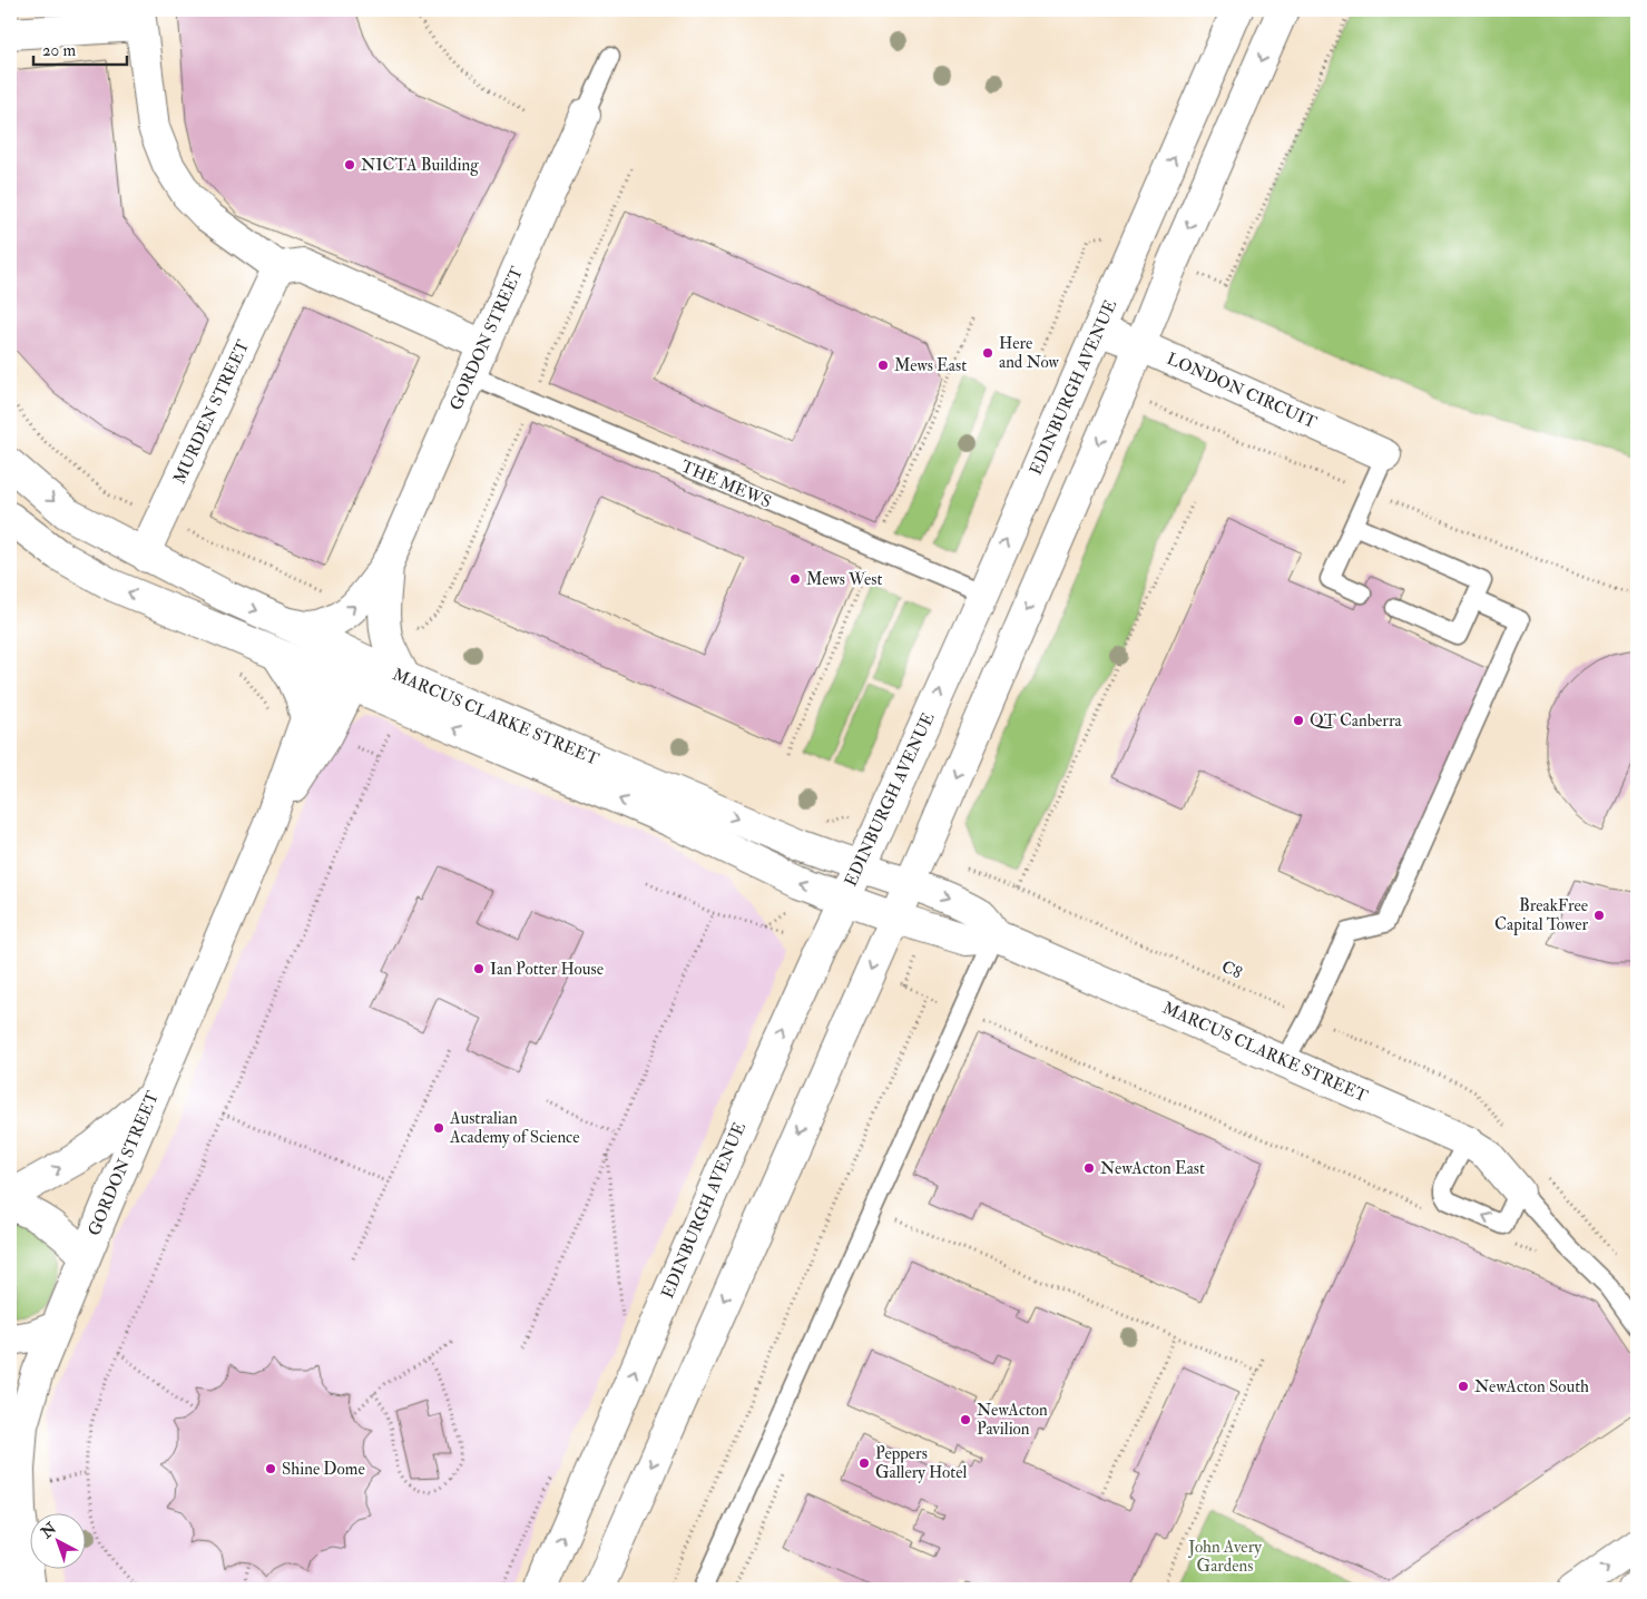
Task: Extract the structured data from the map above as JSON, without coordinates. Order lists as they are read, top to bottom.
{
  "streets": {
    "main road": [
      "GORDON STREET",
      "EDINBURGH AVENUE",
      "LONDON CIRCUIT",
      "MURDEN STREET",
      "MARCUS CLARKE STREET"
    ],
    "lane": ["THE MEWS"],
    "path": ["C8"]
  },
  "crossings": [
    ["GORDON STREET", "THE MEWS"],
    ["GORDON STREET", "MARCUS CLARKE STREET"],
    ["EDINBURGH AVENUE", "LONDON CIRCUIT"],
    ["EDINBURGH AVENUE", "THE MEWS"],
    ["EDINBURGH AVENUE", "MARCUS CLARKE STREET"],
    ["MURDEN STREET", "MARCUS CLARKE STREET"]
  ],
  "parks": ["John Avery Gardens"],
  "places": [
    "NICTA Building",
    "Here and Now",
    "Mews East",
    "Mews West",
    "QT Canberra",
    "BreakFree Capital Tower",
    "Ian Potter House",
    "Australian Academy of Science",
    "NewActon East",
    "NewActon South",
    "NewActon Pavilion",
    "Peppers Gallery Hotel",
    "Shine Dome"
  ],
  "scale_bar": "20 m",
  "north": "top left"
}
